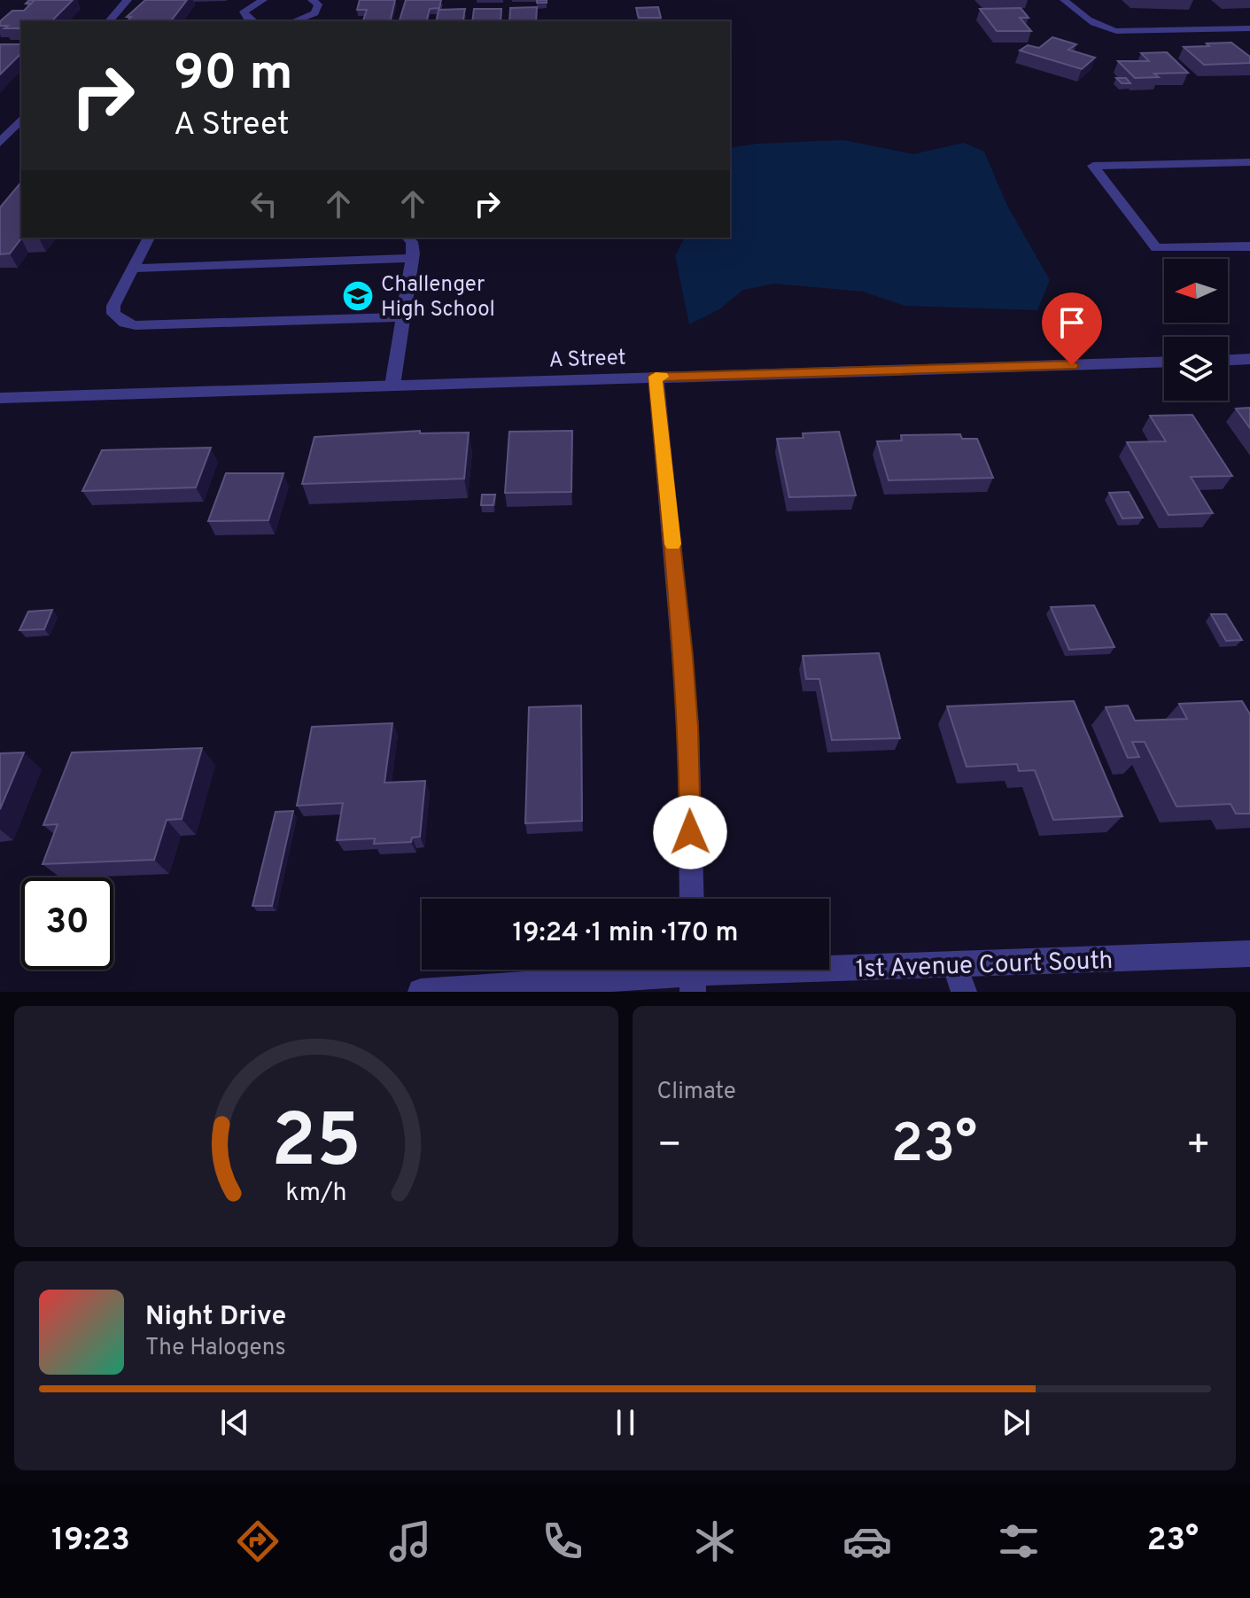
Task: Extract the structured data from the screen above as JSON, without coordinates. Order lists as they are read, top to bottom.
{
  "streets": {
    "street": ["A Street", "1st Avenue Court South"]
  },
  "places": {
    "school or university": ["Challenger High School"]
  },
  "north": "left",
  "page": {
    "turn": ["90 m", "A Street"],
    "limit": "30",
    "trip": "19:24 · 1 min · 170 m",
    "tile": "Climate",
    "heat": ["−", "23°", "+"],
    "song": ["Night Drive", "The Halogens"],
    "tabs": ["19:23", "23°"],
    "gauge": ["25", "km/h"]
  }
}
